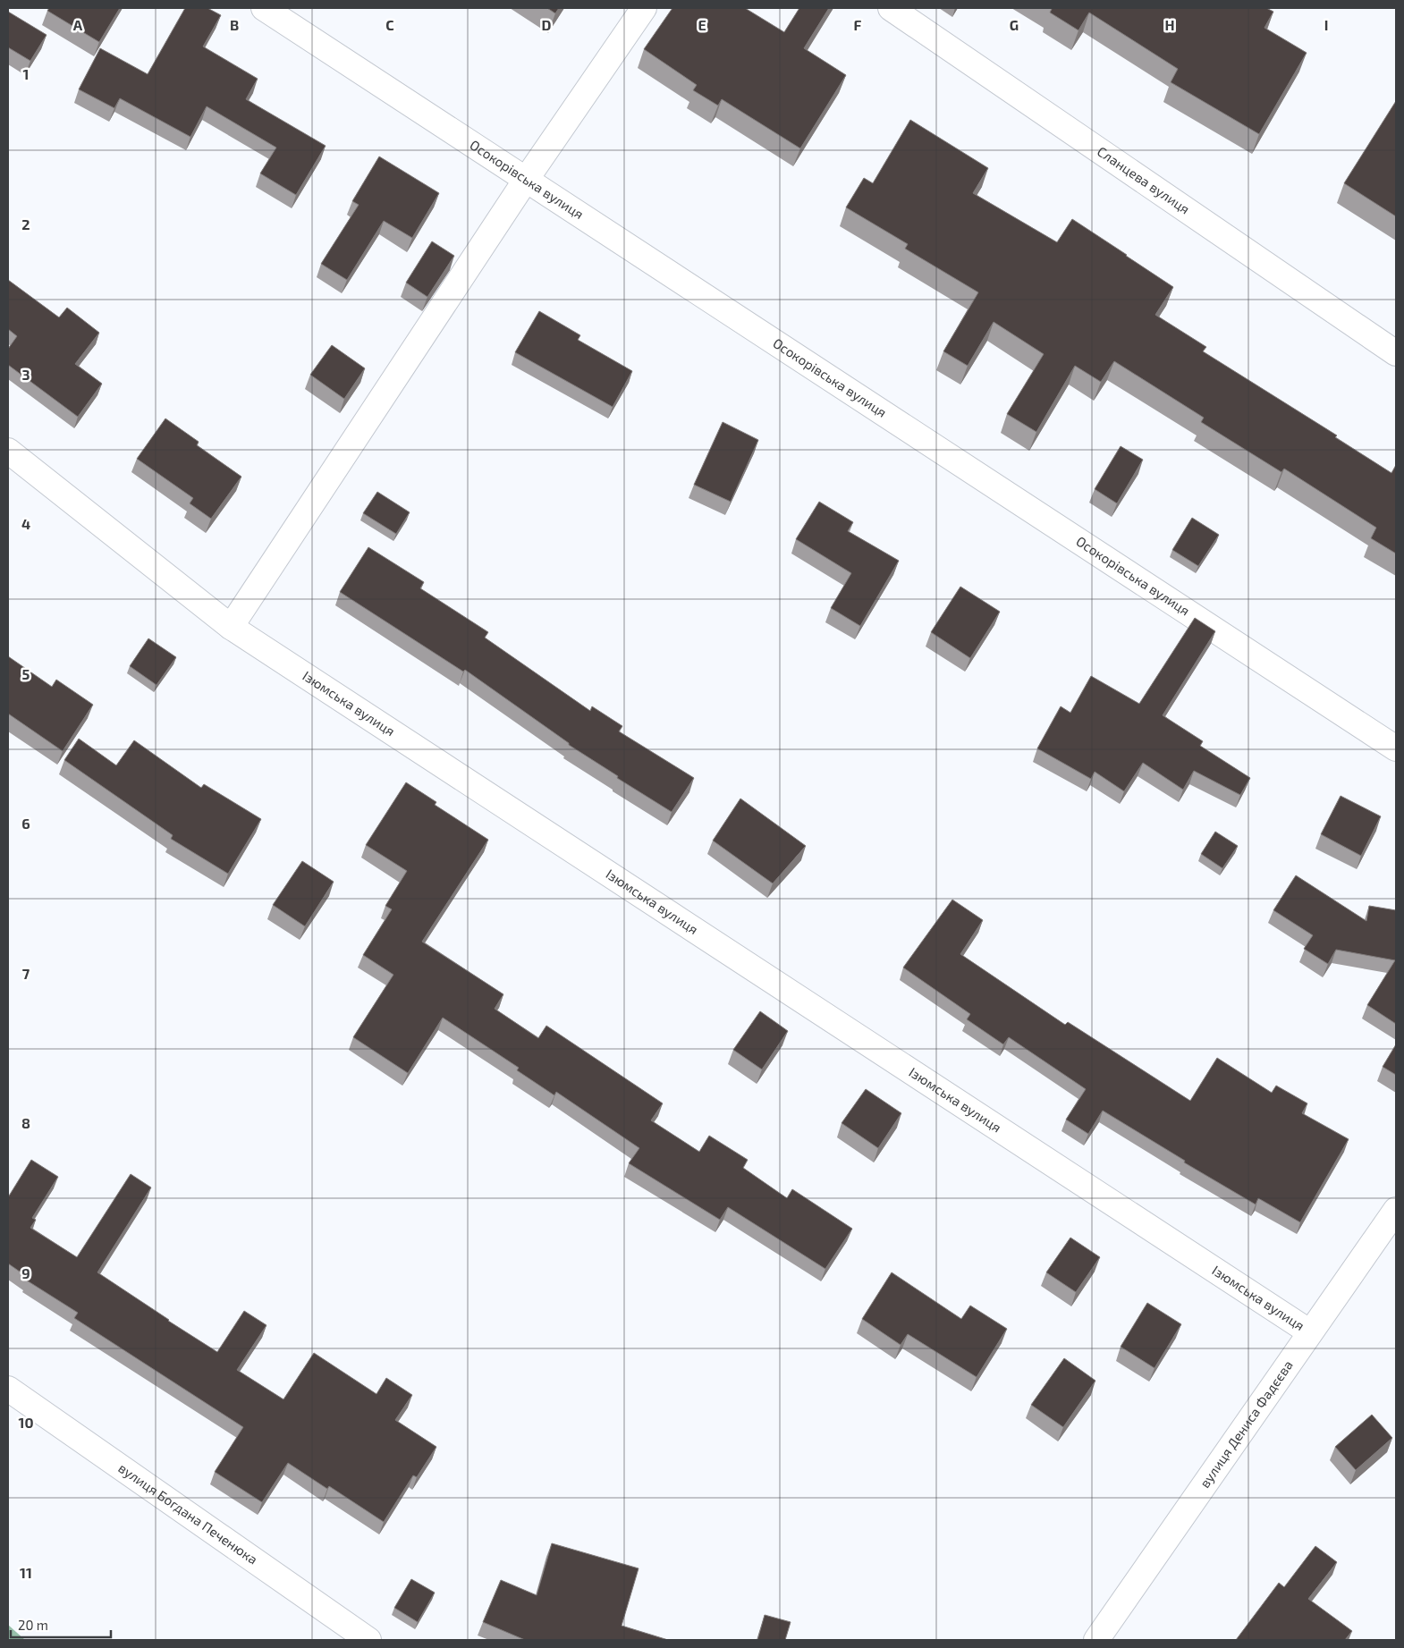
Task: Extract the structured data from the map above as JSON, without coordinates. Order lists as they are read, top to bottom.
{
  "streets": {
    "street": [
      "Осокорівська вулиця",
      "Сланцева вулиця",
      "Ізюмська вулиця",
      "вулиця Дениса Фадєєва",
      "вулиця Богдана Печенюка"
    ]
  },
  "crossings": [
    ["Ізюмська вулиця", "вулиця Дениса Фадєєва"]
  ],
  "scale_bar": "20 m",
  "grid": {
    "columns": [
      "A",
      "B",
      "C",
      "D",
      "E",
      "F",
      "G",
      "H",
      "I"
    ],
    "rows": [
      "1",
      "2",
      "3",
      "4",
      "5",
      "6",
      "7",
      "8",
      "9",
      "10",
      "11"
    ]
  }
}
